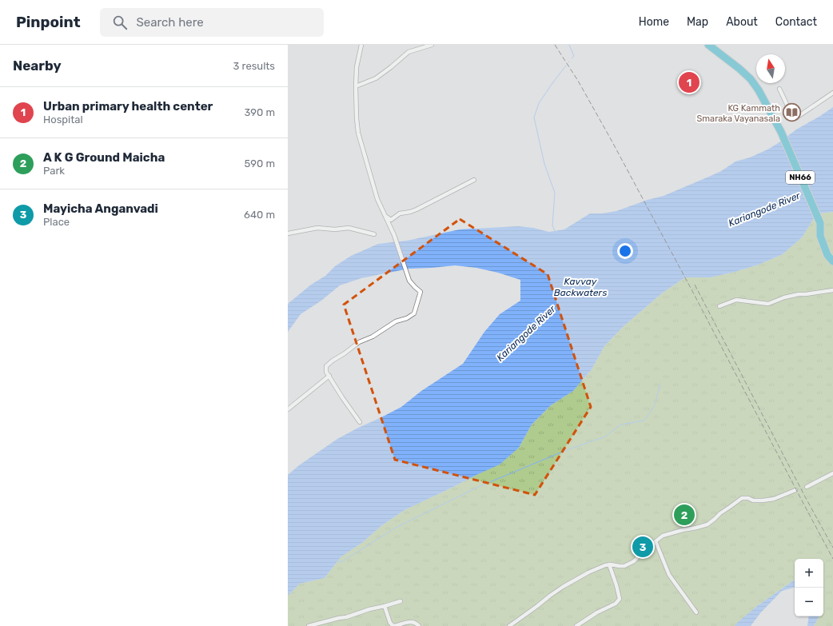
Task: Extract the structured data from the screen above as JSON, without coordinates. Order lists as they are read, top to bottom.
{
  "streets": {
    "highway": ["NH66"]
  },
  "water": ["Kariangode River", "Kavvay Backwaters"],
  "places": {
    "library": ["KG Kammath Smaraka Vayanasala"]
  },
  "north": "top",
  "page": {
    "header": "Pinpoint",
    "search": "Search here",
    "nav": [
      "Home",
      "Map",
      "About",
      "Contact"
    ],
    "heading": ["Nearby", "3 results"],
    "pins": ["1", "2", "3"],
    "list": [
      {
        "mark": "1",
        "name": "Urban primary health center",
        "note": "Hospital",
        "value": "390 m"
      },
      {
        "mark": "2",
        "name": "A K G Ground Maicha",
        "note": "Park",
        "value": "590 m"
      },
      {
        "mark": "3",
        "name": "Mayicha Anganvadi",
        "note": "Place",
        "value": "640 m"
      }
    ],
    "map_buttons": ["+", "−"]
  }
}
